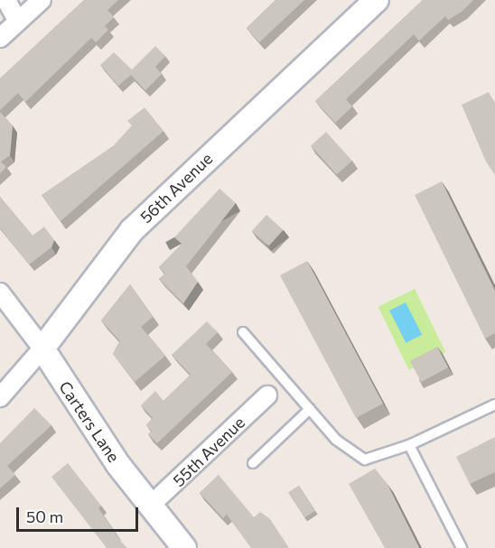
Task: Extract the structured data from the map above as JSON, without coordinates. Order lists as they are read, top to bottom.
{
  "streets": {
    "street": ["56th Avenue", "Carters Lane", "55th Avenue"]
  },
  "crossings": [
    ["56th Avenue", "Carters Lane"],
    ["Carters Lane", "55th Avenue"]
  ],
  "scale_bar": "50 m"
}
